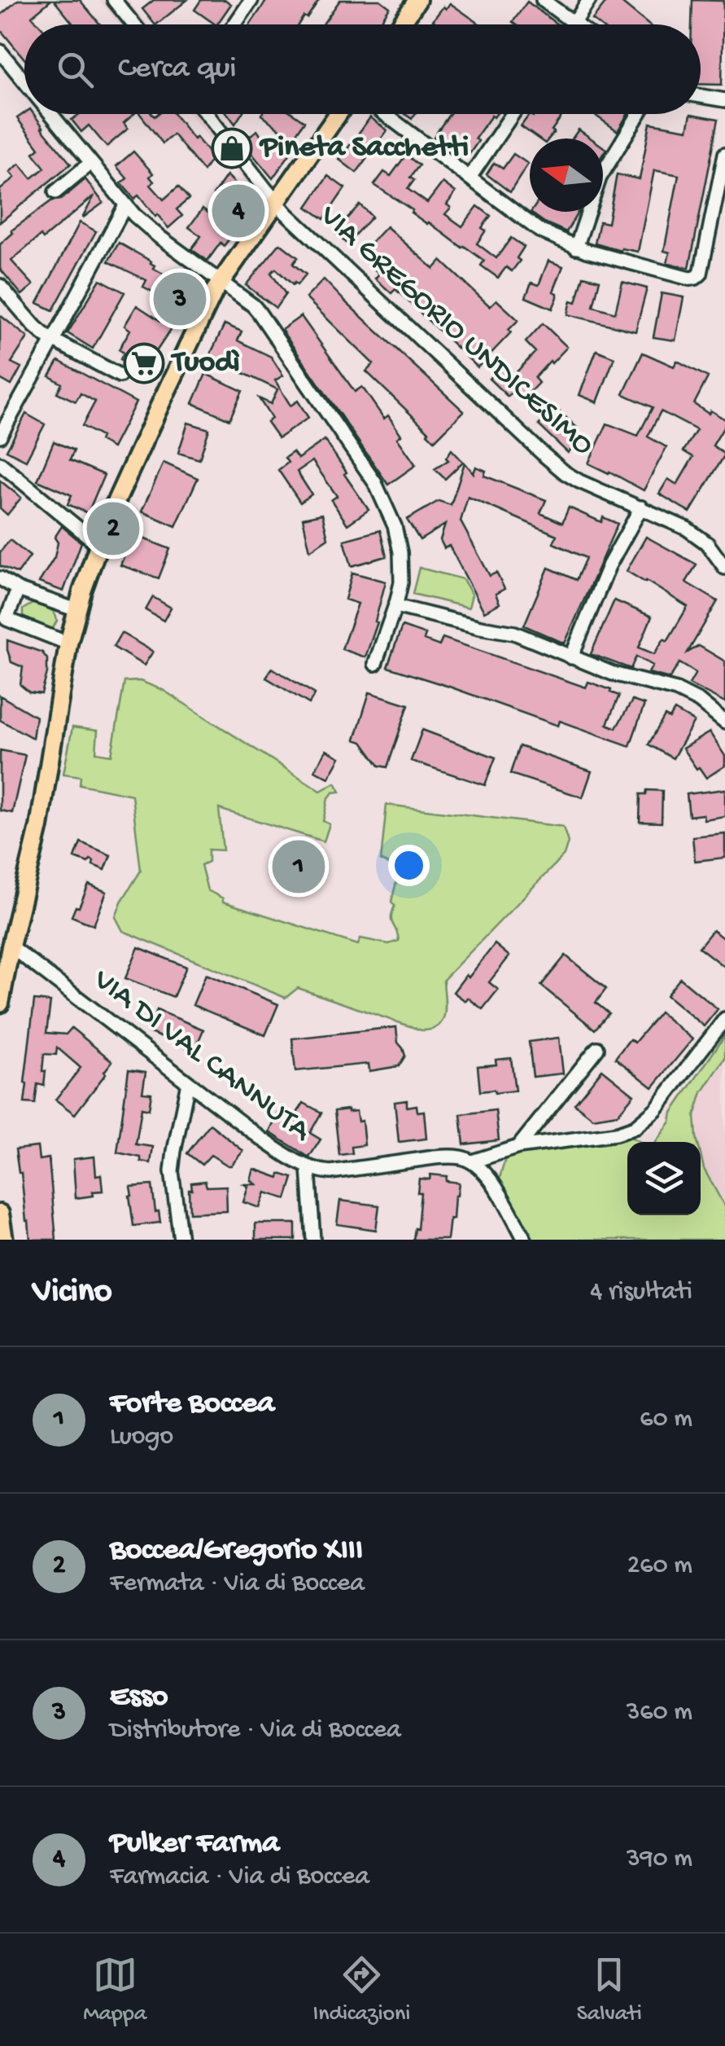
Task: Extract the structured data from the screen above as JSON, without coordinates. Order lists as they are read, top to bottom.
{
  "streets": {
    "street": ["VIA GREGORIO UNDICESIMO", "VIA DI VAL CANNUTA"]
  },
  "places": {
    "shop": ["Pineta Sacchetti"],
    "supermarket": ["Tuodì"]
  },
  "north": "left",
  "page": {
    "search": "Cerca qui",
    "pins": [
      "4",
      "3",
      "2",
      "1"
    ],
    "heading": ["Vicino", "4 risultati"],
    "list": [
      {
        "mark": "1",
        "name": "Forte Boccea",
        "note": "Luogo",
        "value": "60 m"
      },
      {
        "mark": "2",
        "name": "Boccea/Gregorio XIII",
        "note": "Fermata · Via di Boccea",
        "value": "260 m"
      },
      {
        "mark": "3",
        "name": "Esso",
        "note": "Distributore · Via di Boccea",
        "value": "360 m"
      },
      {
        "mark": "4",
        "name": "Pulker Farma",
        "note": "Farmacia · Via di Boccea",
        "value": "390 m"
      }
    ],
    "nav": ["Mappa", "Indicazioni", "Salvati"]
  }
}
